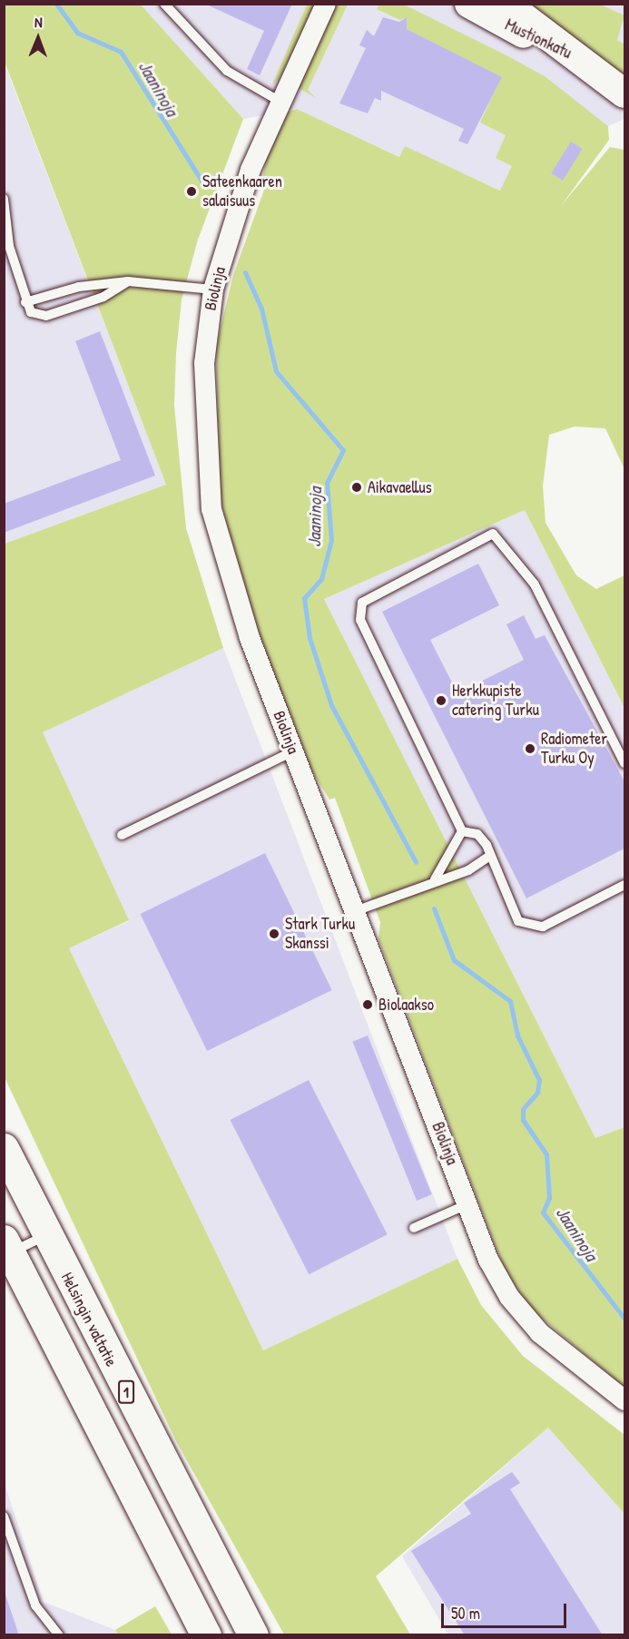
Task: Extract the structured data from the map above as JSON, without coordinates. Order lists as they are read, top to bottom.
{
  "streets": {
    "highway": ["Helsingin valtatie", "1"],
    "street": ["Mustionkatu", "Biolinja"]
  },
  "water": ["Jaaninoja"],
  "places": [
    "Sateenkaaren salaisuus",
    "Aikavaellus",
    "Herkkupiste catering Turku",
    "Radiometer Turku Oy",
    "Stark Turku Skanssi",
    "Biolaakso"
  ],
  "scale_bar": "50 m",
  "north": "top"
}
